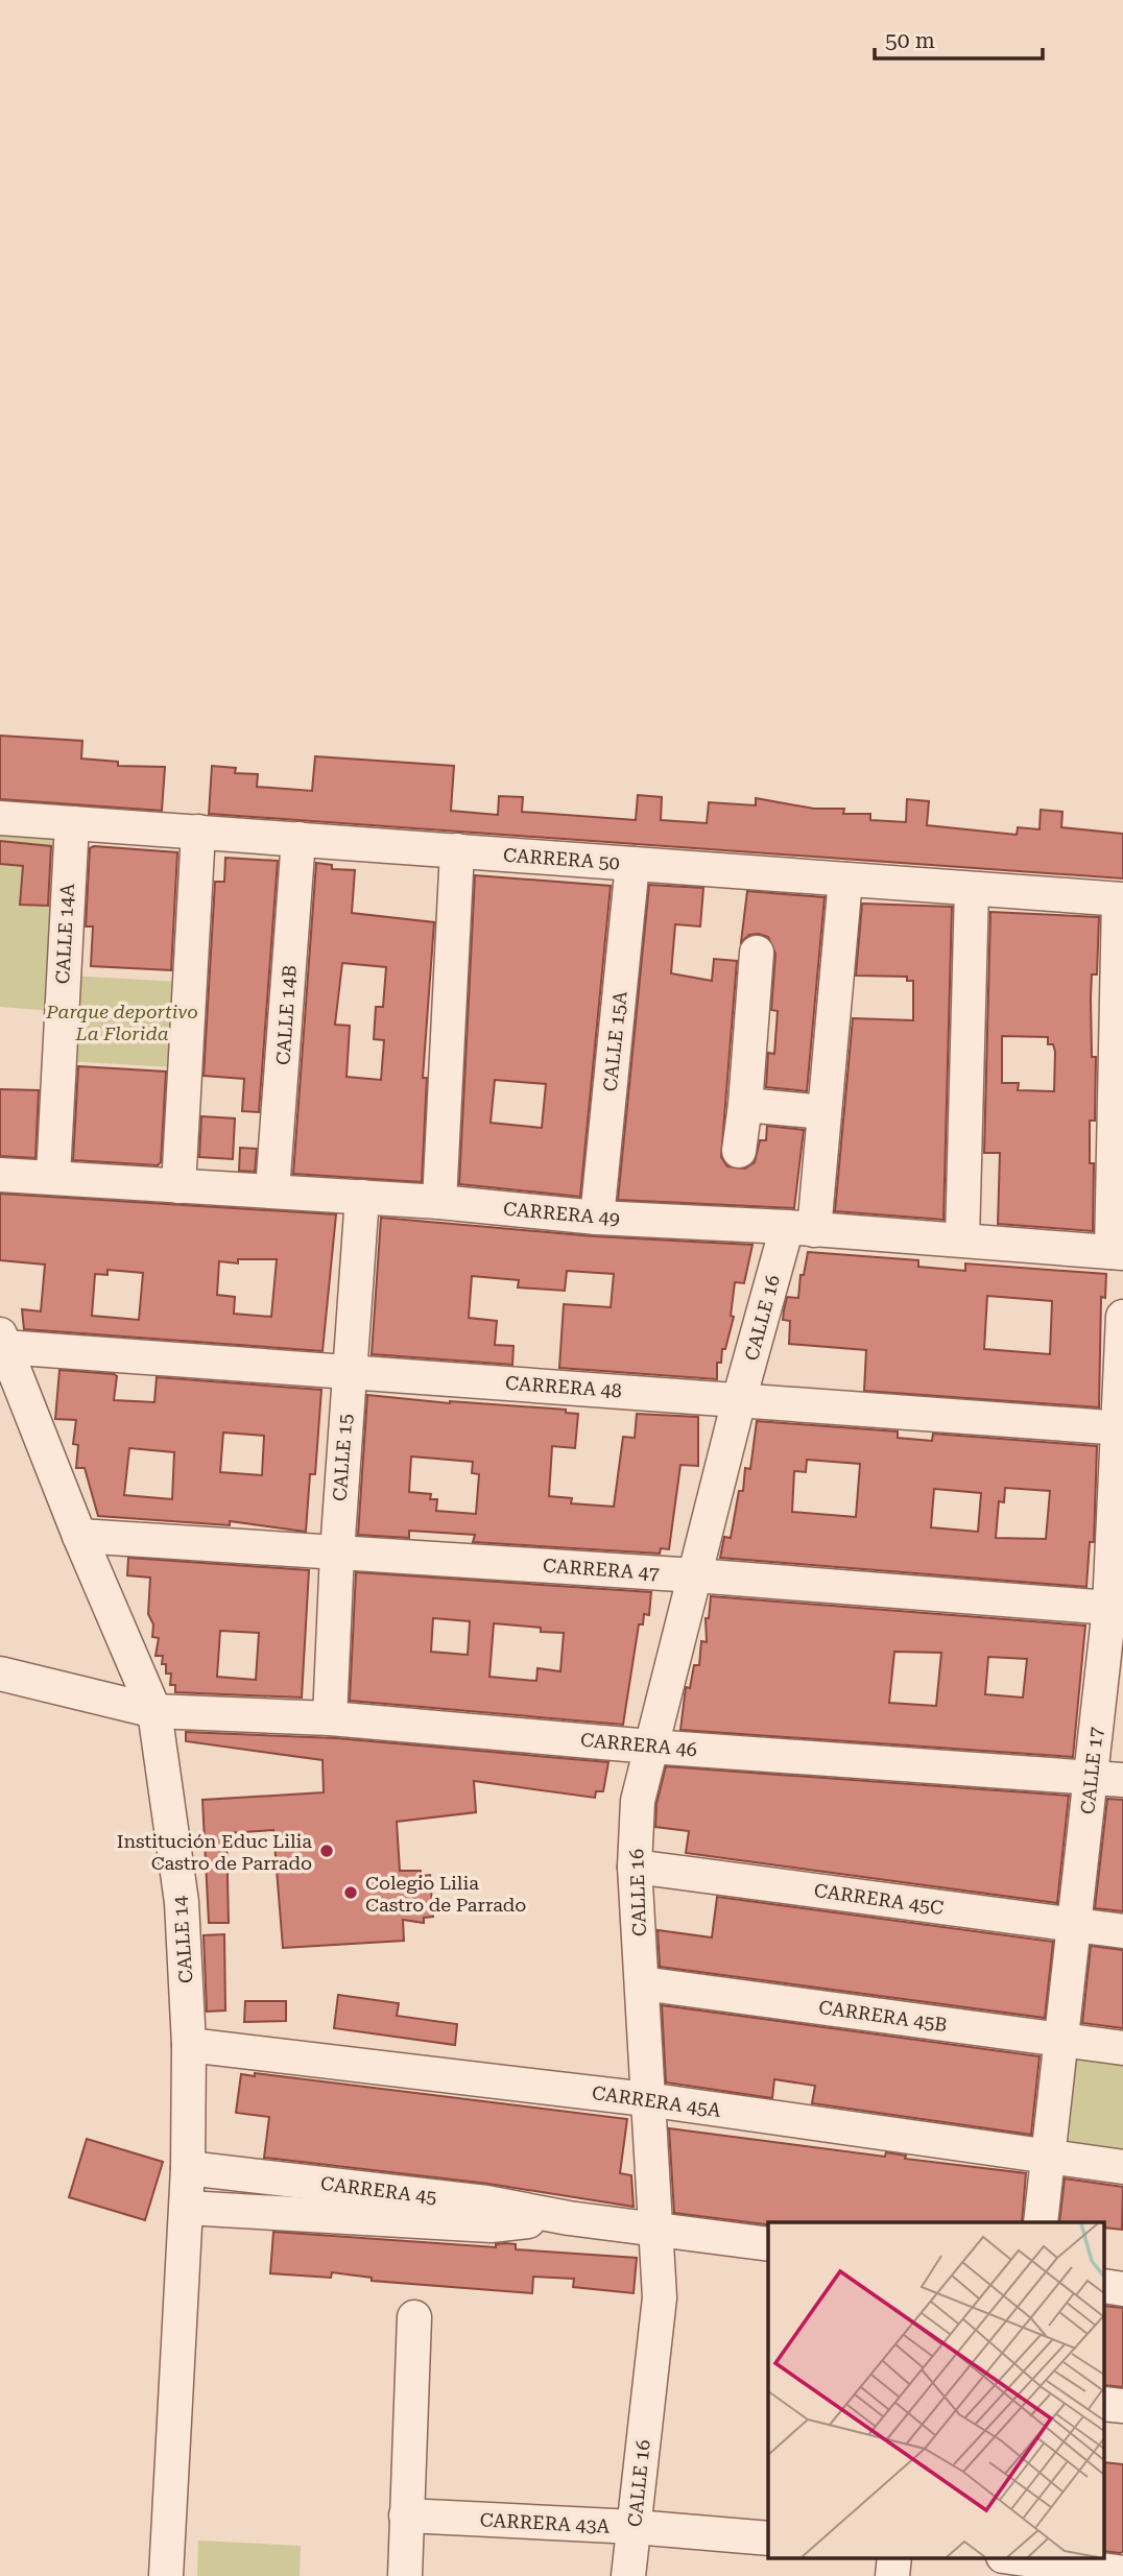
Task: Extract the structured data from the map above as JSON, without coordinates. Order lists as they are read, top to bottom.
{
  "streets": {
    "street": [
      "CARRERA 50",
      "CALLE 14A",
      "CALLE 14B",
      "CALLE 15A",
      "CARRERA 49",
      "CALLE 16",
      "CARRERA 48",
      "CALLE 15",
      "CARRERA 47",
      "CARRERA 46",
      "CALLE 17",
      "CARRERA 45C",
      "CALLE 14",
      "CARRERA 45B",
      "CARRERA 45A",
      "CARRERA 45",
      "CARRERA 43A"
    ]
  },
  "crossings": [
    ["CARRERA 50", "CALLE 14A"],
    ["CARRERA 50", "CALLE 14B"],
    ["CARRERA 50", "CALLE 15A"],
    ["CARRERA 50", "CALLE 16"],
    ["CALLE 14A", "CARRERA 49"],
    ["CALLE 14B", "CARRERA 49"],
    ["CALLE 15A", "CARRERA 49"],
    ["CARRERA 49", "CALLE 16"],
    ["CARRERA 49", "CALLE 15"],
    ["CALLE 16", "CARRERA 48"],
    ["CALLE 16", "CARRERA 47"],
    ["CALLE 16", "CARRERA 46"],
    ["CALLE 16", "CARRERA 45C"],
    ["CALLE 16", "CARRERA 45B"],
    ["CALLE 16", "CARRERA 45A"],
    ["CALLE 16", "CARRERA 45"],
    ["CALLE 16", "CARRERA 43A"],
    ["CARRERA 48", "CALLE 15"],
    ["CARRERA 48", "CALLE 17"],
    ["CARRERA 48", "CALLE 14"],
    ["CALLE 15", "CARRERA 47"],
    ["CALLE 15", "CARRERA 46"],
    ["CARRERA 47", "CALLE 17"],
    ["CARRERA 47", "CALLE 14"],
    ["CARRERA 46", "CALLE 17"],
    ["CARRERA 46", "CALLE 14"],
    ["CALLE 17", "CARRERA 45C"],
    ["CALLE 17", "CARRERA 45B"],
    ["CALLE 17", "CARRERA 45A"],
    ["CALLE 14", "CARRERA 45A"],
    ["CALLE 14", "CARRERA 45"]
  ],
  "parks": ["Parque deportivo La Florida"],
  "places": ["Institución Educ Lilia Castro de Parrado", "Colegio Lilia Castro de Parrado"],
  "scale_bar": "50 m"
}
